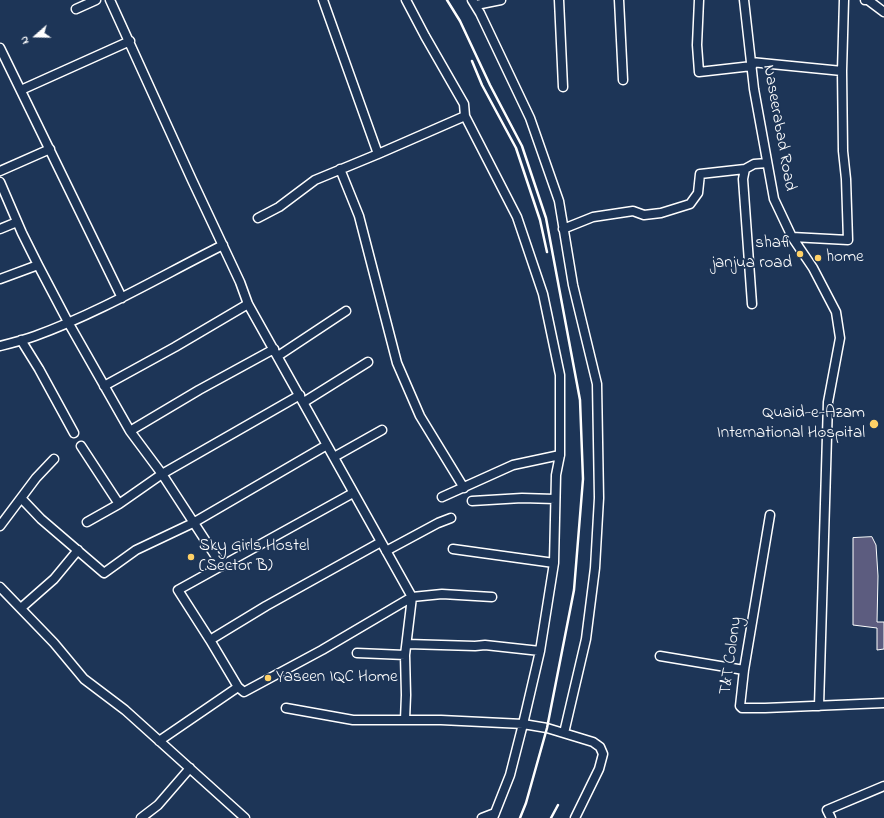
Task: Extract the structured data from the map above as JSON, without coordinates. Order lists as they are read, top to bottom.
{
  "streets": {
    "street": ["Naseerabad Road", "T&T Colony"]
  },
  "crossings": [
    ["Naseerabad Road", "T&T Colony"]
  ],
  "places": [
    "shafi janjua road",
    "home",
    "Quaid-e-Azam International Hospital",
    "Sky Girls Hostel (Sector B)",
    "Yaseen IQC Home"
  ],
  "north": "left"
}
